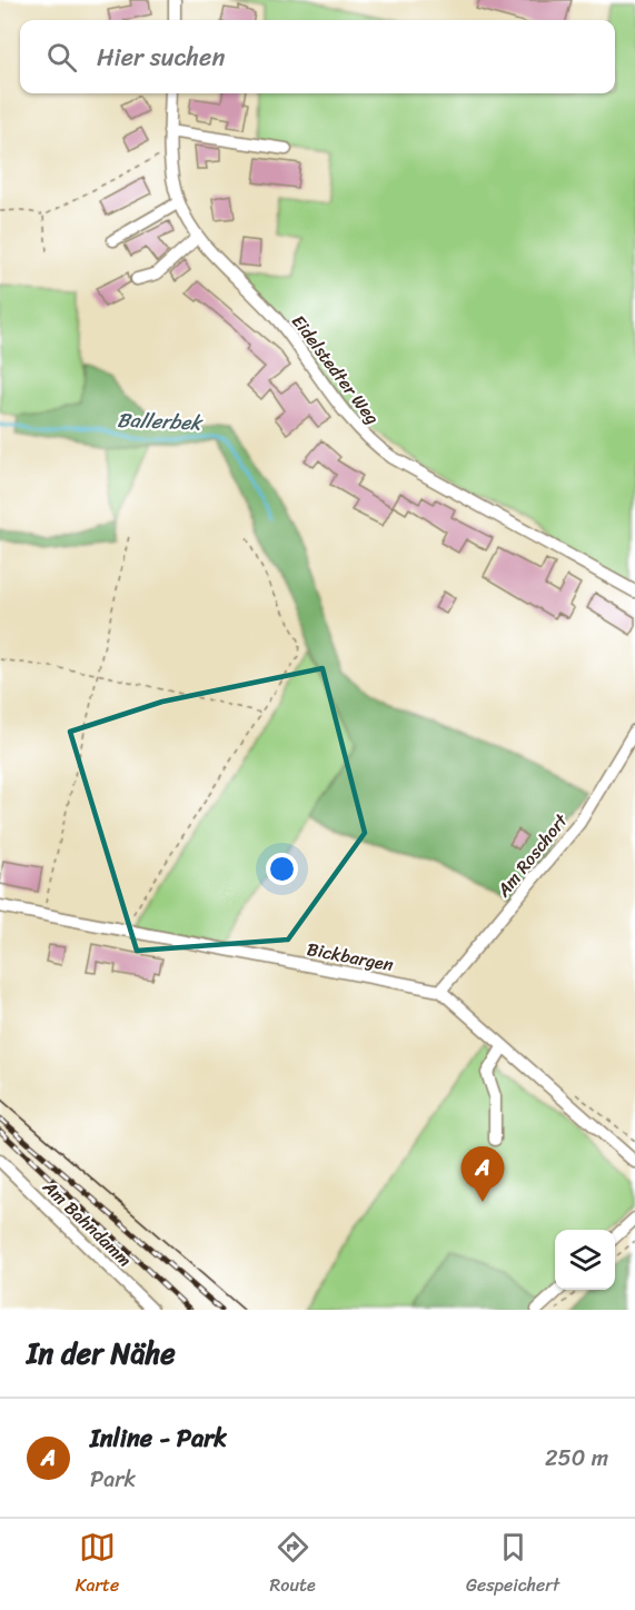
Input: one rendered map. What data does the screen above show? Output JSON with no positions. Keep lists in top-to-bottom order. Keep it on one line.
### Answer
{"streets":{"street":["Eidelstedter Weg","Am Roschort","Bickbargen","Am Bahndamm"]},"crossings":[["Am Roschort","Bickbargen"]],"water":["Ballerbek"],"page":{"search":"Hier suchen","pins":"A","heading":"In der Nähe","list":[{"mark":"A","name":"Inline - Park","note":"Park","value":"250 m"}],"nav":["Karte","Route","Gespeichert"]}}
